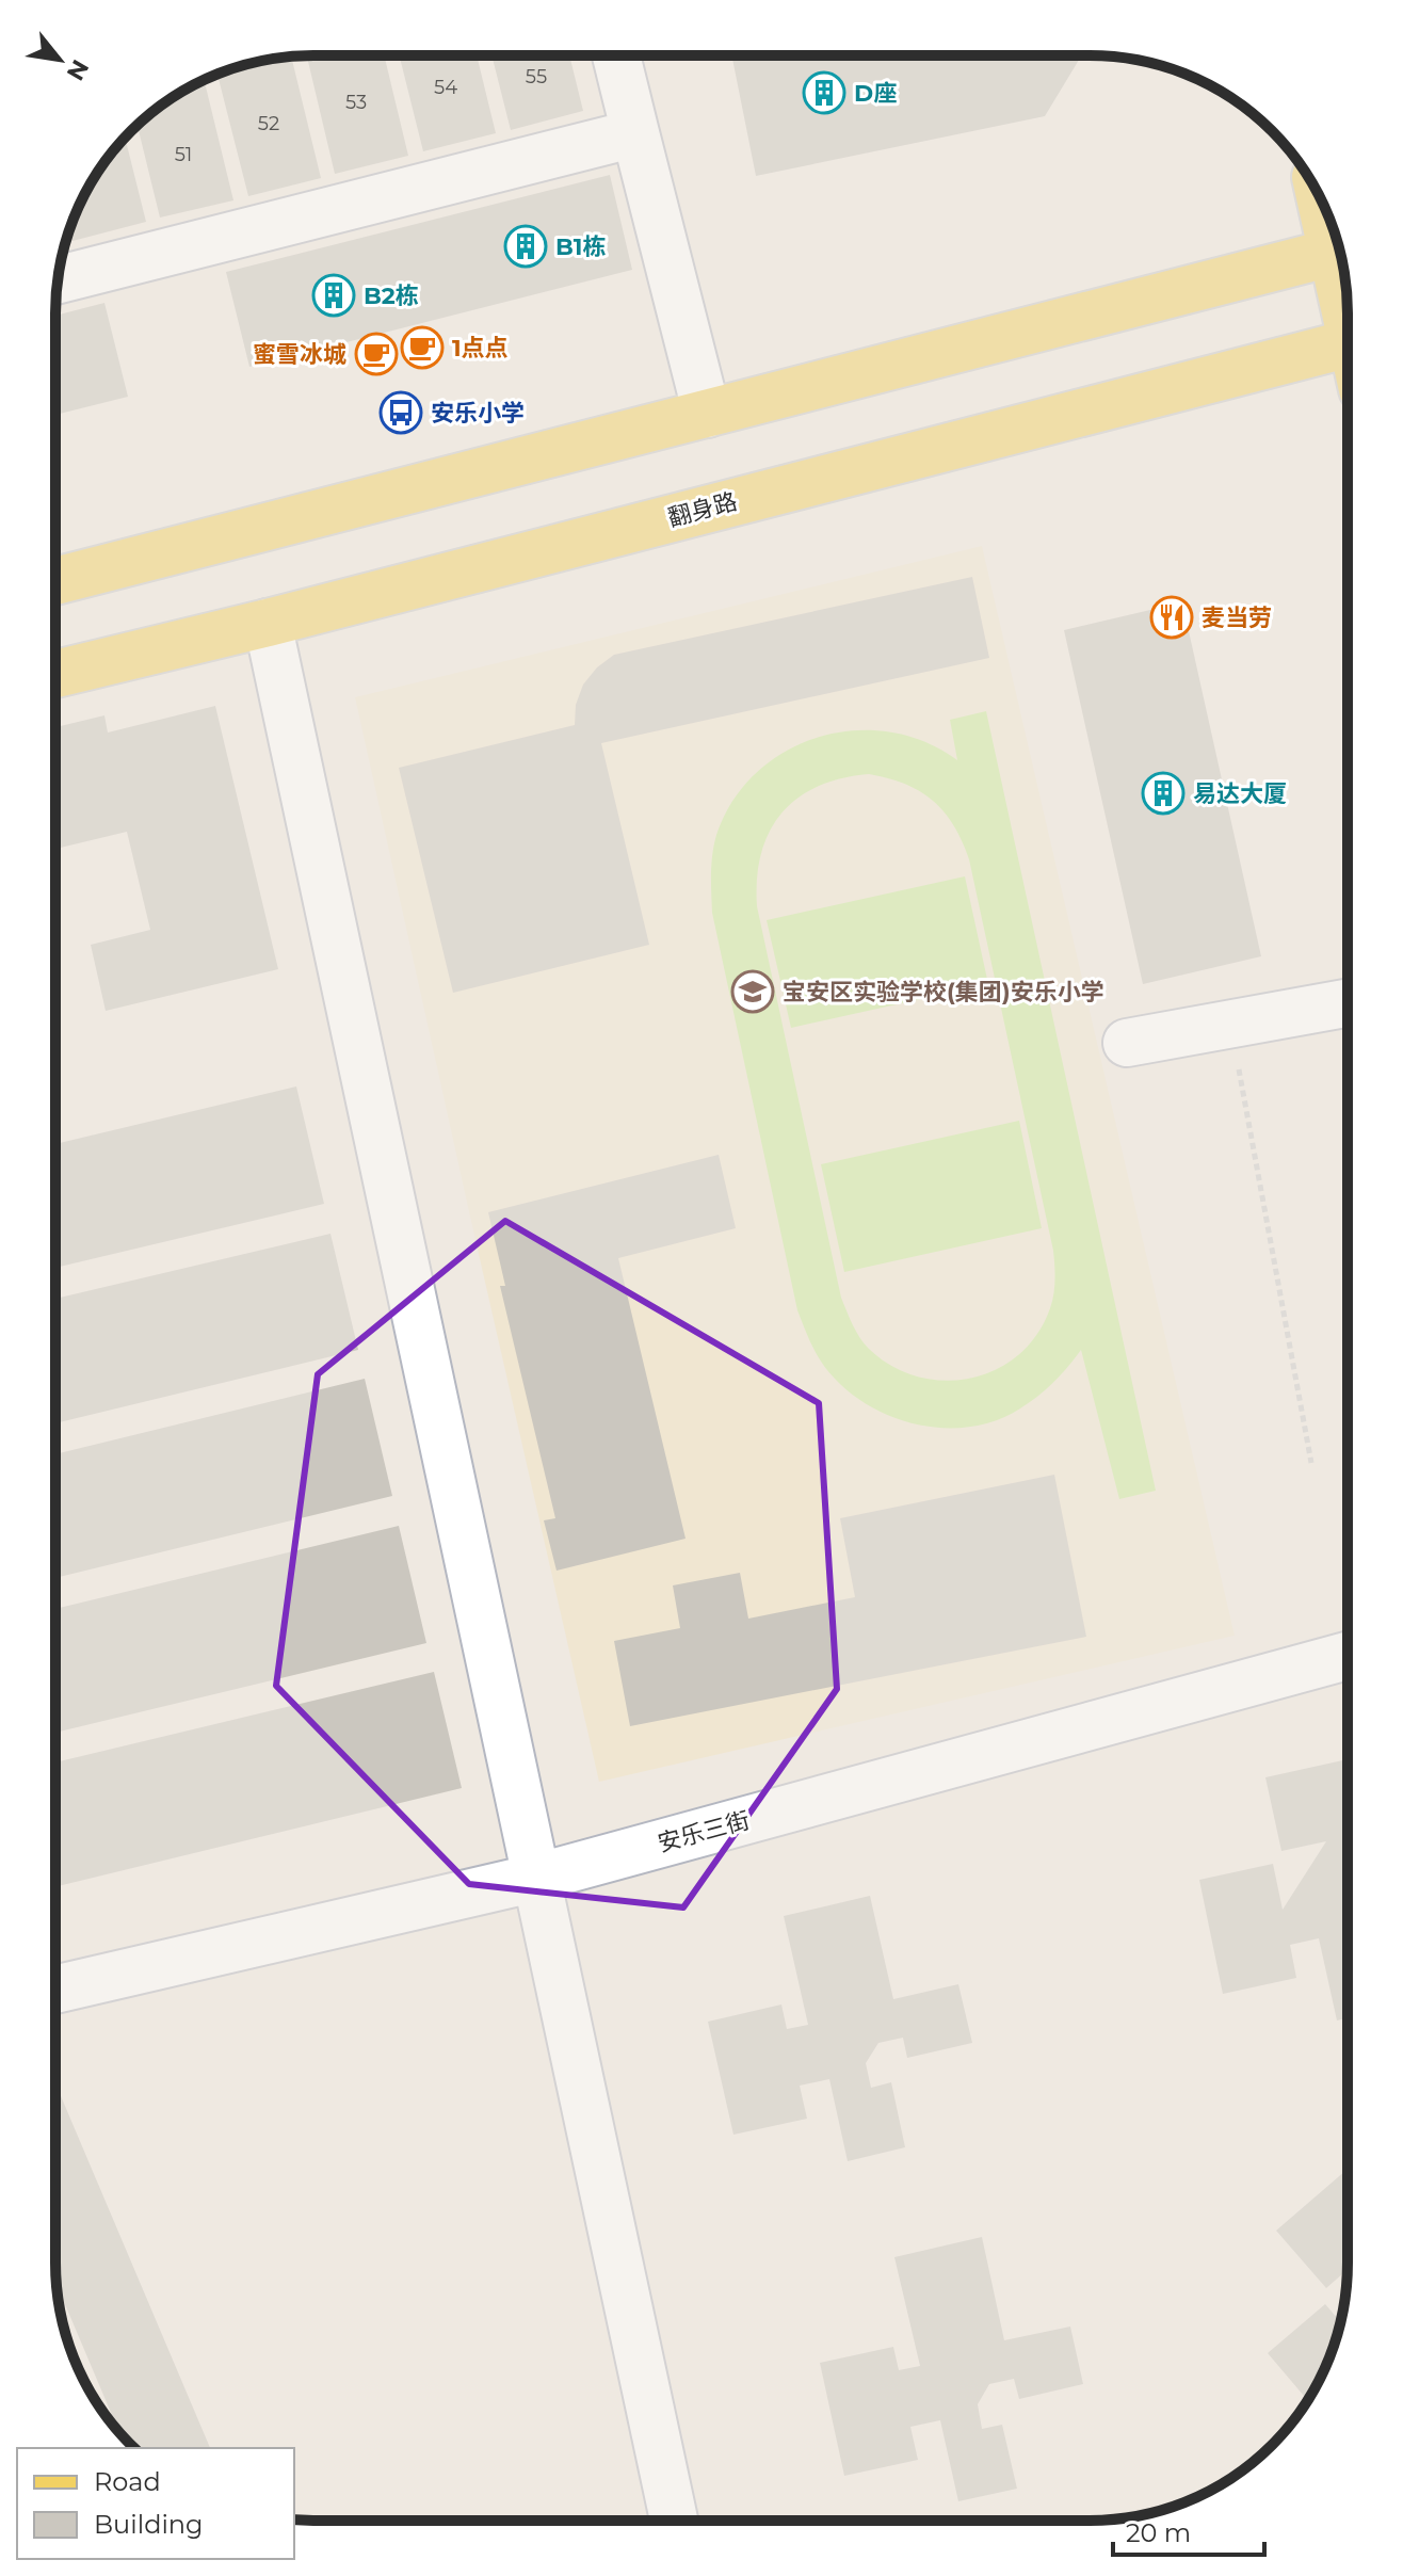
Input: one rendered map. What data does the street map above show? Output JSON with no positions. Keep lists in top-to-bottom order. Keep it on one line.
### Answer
{"streets":{"main road":["翻身路"],"street":["安乐三街"]},"places":{"building":["D座","B1栋","B2栋","易达大厦"],"cafe":["1点点","蜜雪冰城"],"bus stop":["安乐小学"],"restaurant":["麦当劳"],"school or university":["宝安区实验学校(集团)安乐小学"]},"house_numbers":["55","54","53","52","51"],"legend":["Road","Building"],"scale_bar":"20 m","north":"bottom right"}
